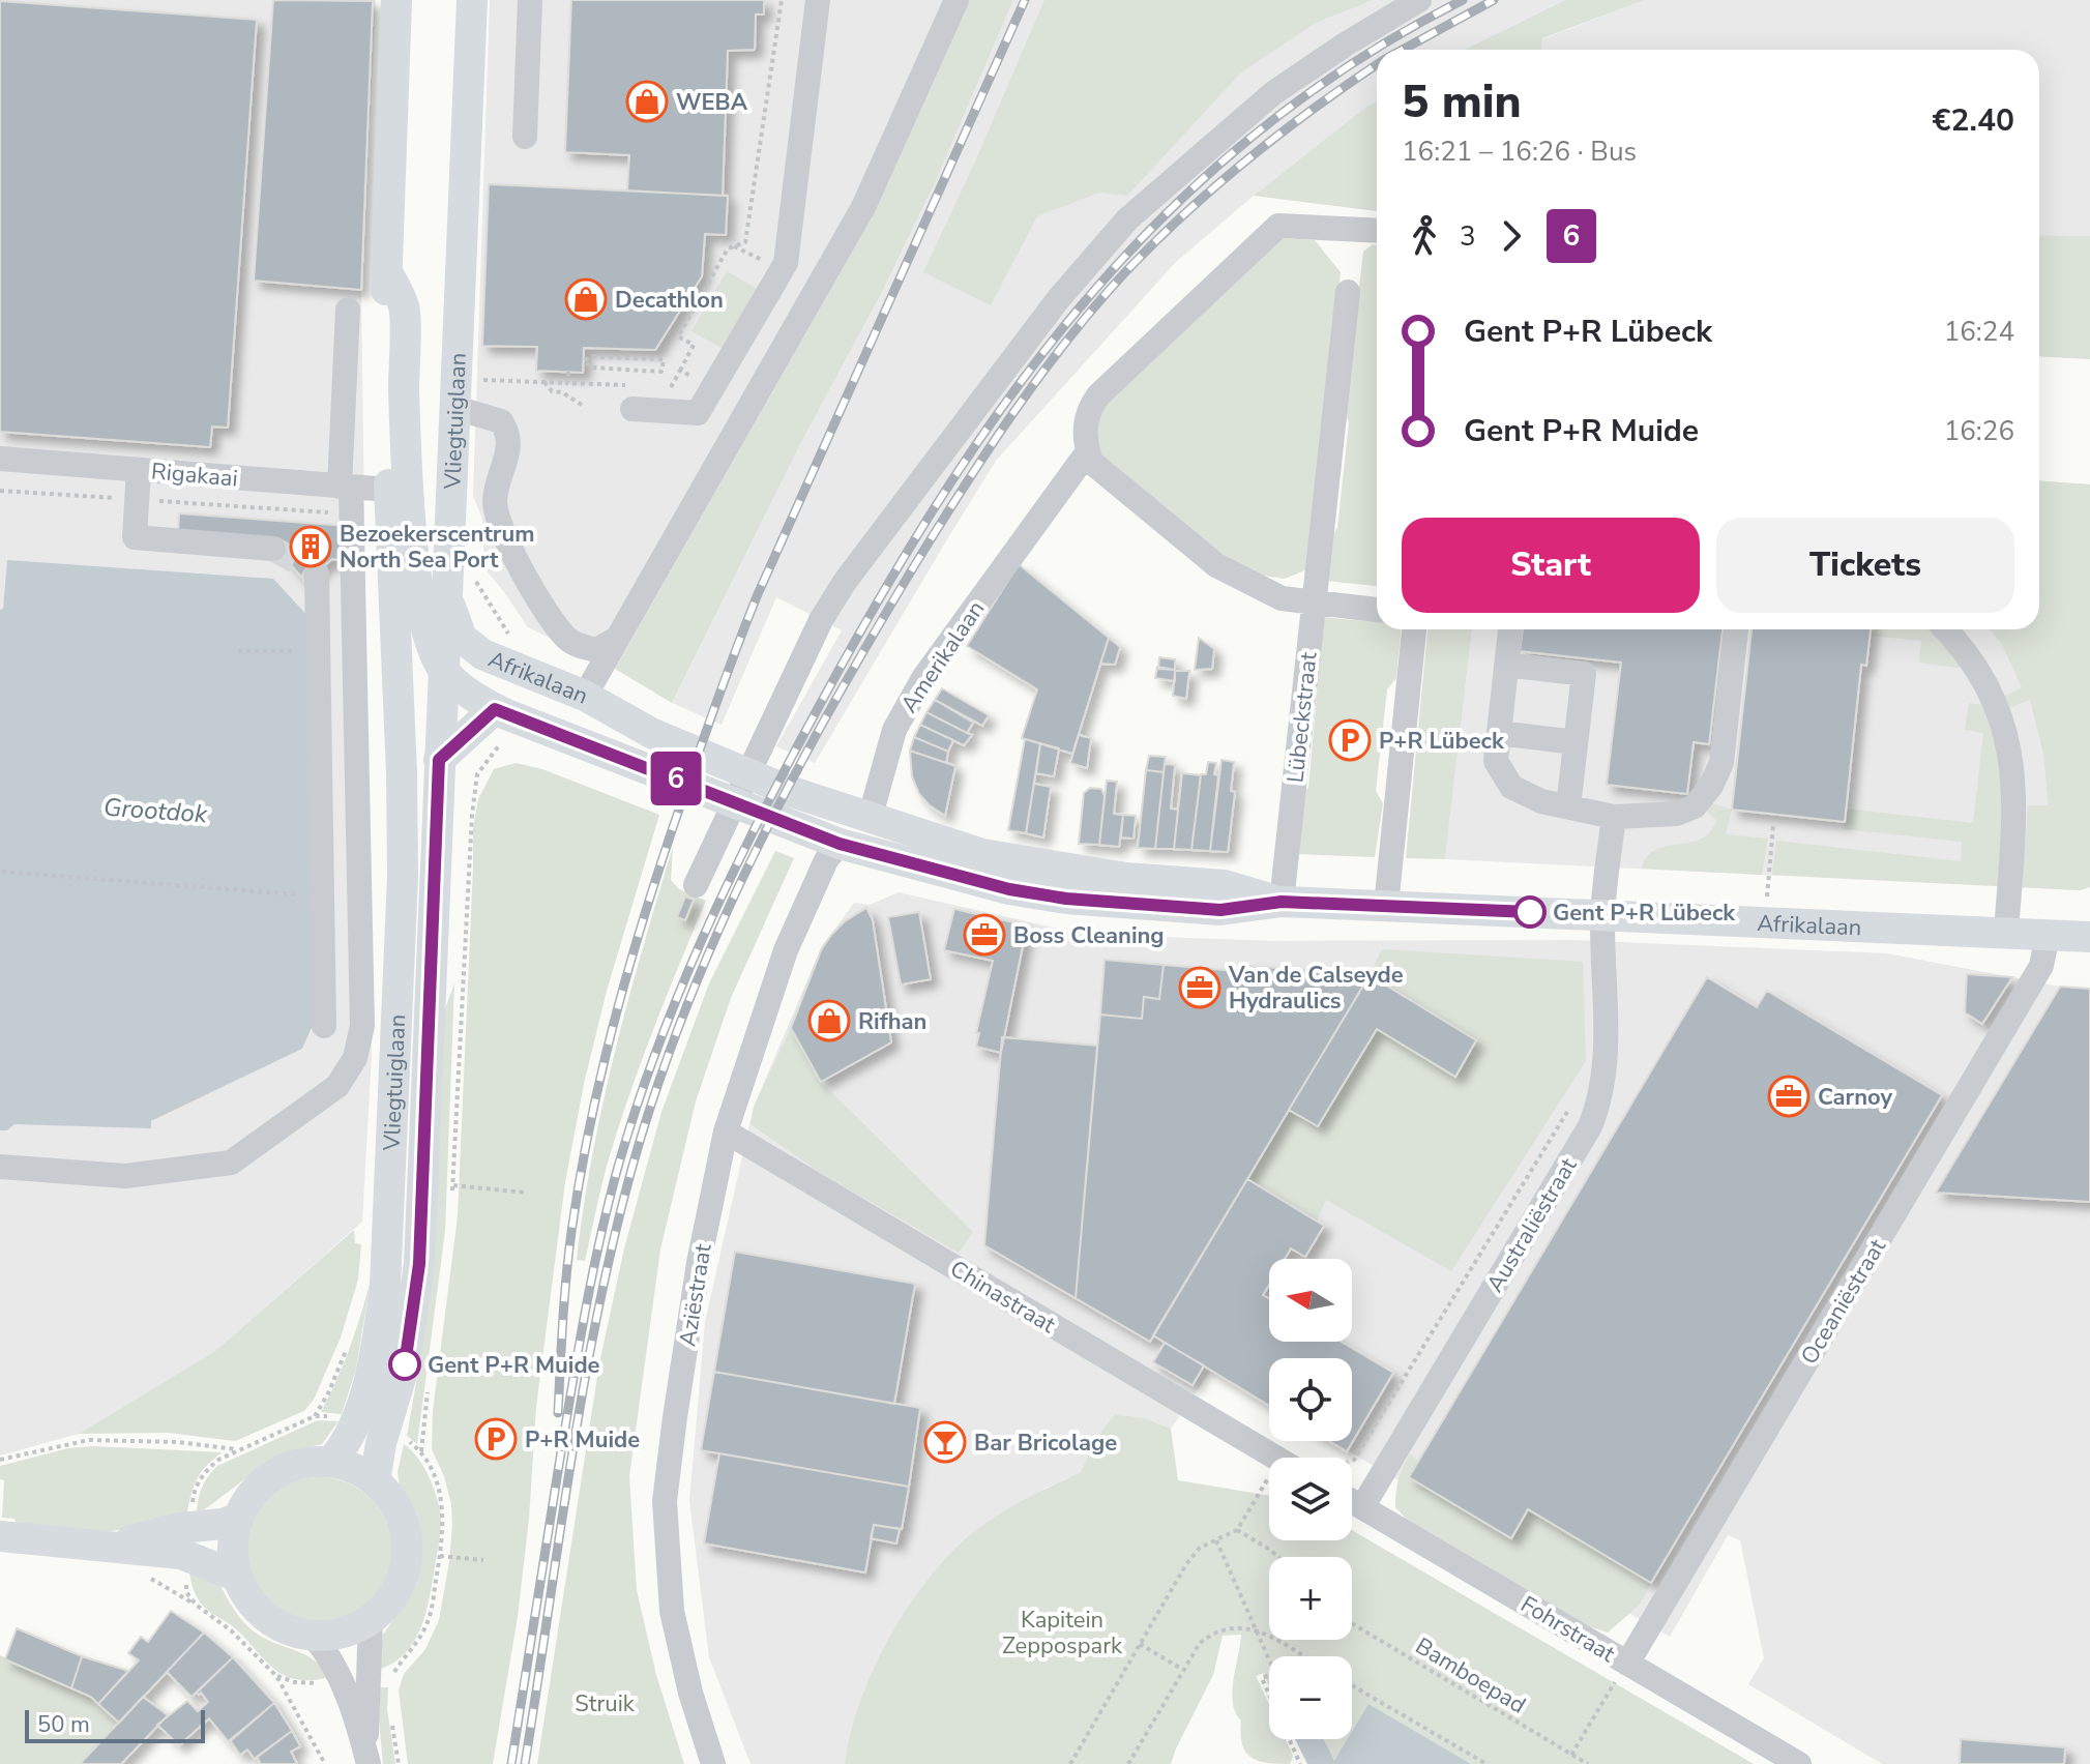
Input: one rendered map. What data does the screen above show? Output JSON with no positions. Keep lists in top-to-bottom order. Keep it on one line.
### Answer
{"streets":{"main road":["Vliegtuiglaan","Afrikalaan"],"street":["Rigakaai","Amerikalaan","Lübeckstraat","Australiëstraat","Aziëstraat","Chinastraat","Oceaniëstraat","Fohrstraat"],"path":["Bamboepad"]},"crossings":[["Vliegtuiglaan","Rigakaai"],["Vliegtuiglaan","Afrikalaan"],["Amerikalaan","Afrikalaan"],["Afrikalaan","Lübeckstraat"],["Afrikalaan","Australiëstraat"],["Afrikalaan","Aziëstraat"],["Afrikalaan","Oceaniëstraat"],["Australiëstraat","Fohrstraat"],["Aziëstraat","Chinastraat"],["Oceaniëstraat","Fohrstraat"]],"water":["Grootdok"],"parks":["Kapitein Zeppospark","Struik"],"places":{"shop":["WEBA","Decathlon","Rifhan"],"building":["Bezoekerscentrum North Sea Port"],"parking":["P+R Lübeck","P+R Muide"],"other":["Gent P+R Lübeck","Gent P+R Muide"],"office":["Boss Cleaning","Van de Calseyde Hydraulics","Carnoy"],"bar":["Bar Bricolage"]},"lines":["bus line 6"],"scale_bar":"50 m","north":"left","page":{"on_map":"6","heading":["5 min","16:21 – 16:26 · Bus","€2.40"],"legs":["3","6"],"list":[{"name":"Gent P+R Lübeck","value":"16:24"},{"name":"Gent P+R Muide","value":"16:26"}],"buttons":["Start","Tickets"],"map_buttons":["+","−"],"scale":"50 m"}}
